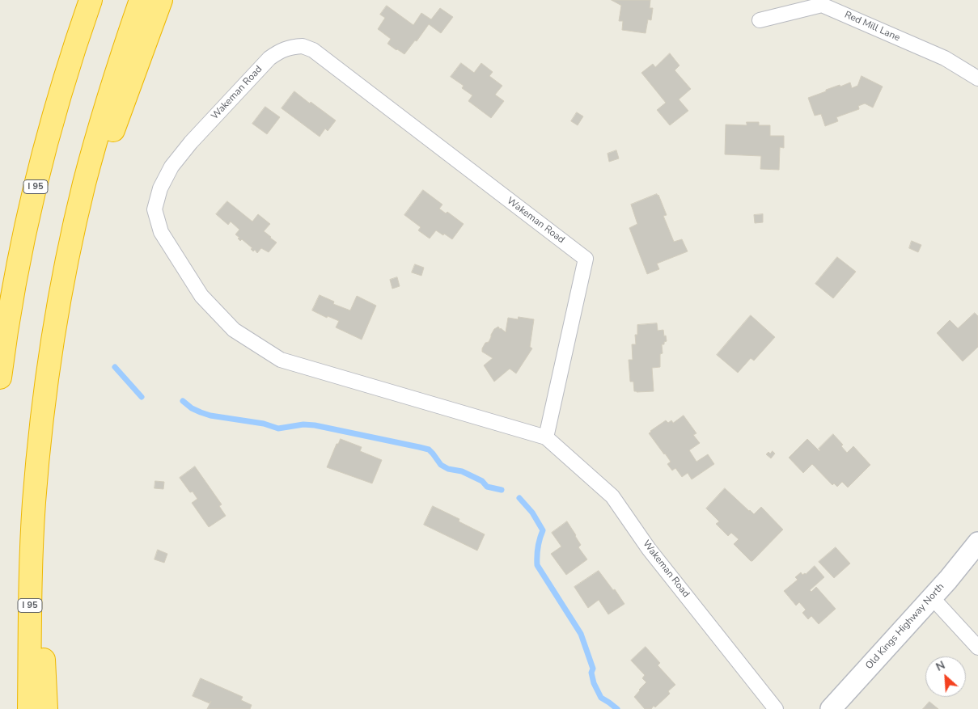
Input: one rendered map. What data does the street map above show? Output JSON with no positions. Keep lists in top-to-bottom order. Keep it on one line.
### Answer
{"streets":{"highway":["I 95"],"main road":["Old Kings Highway North"],"street":["Red Mill Lane","Wakeman Road"]},"north":"top left"}
